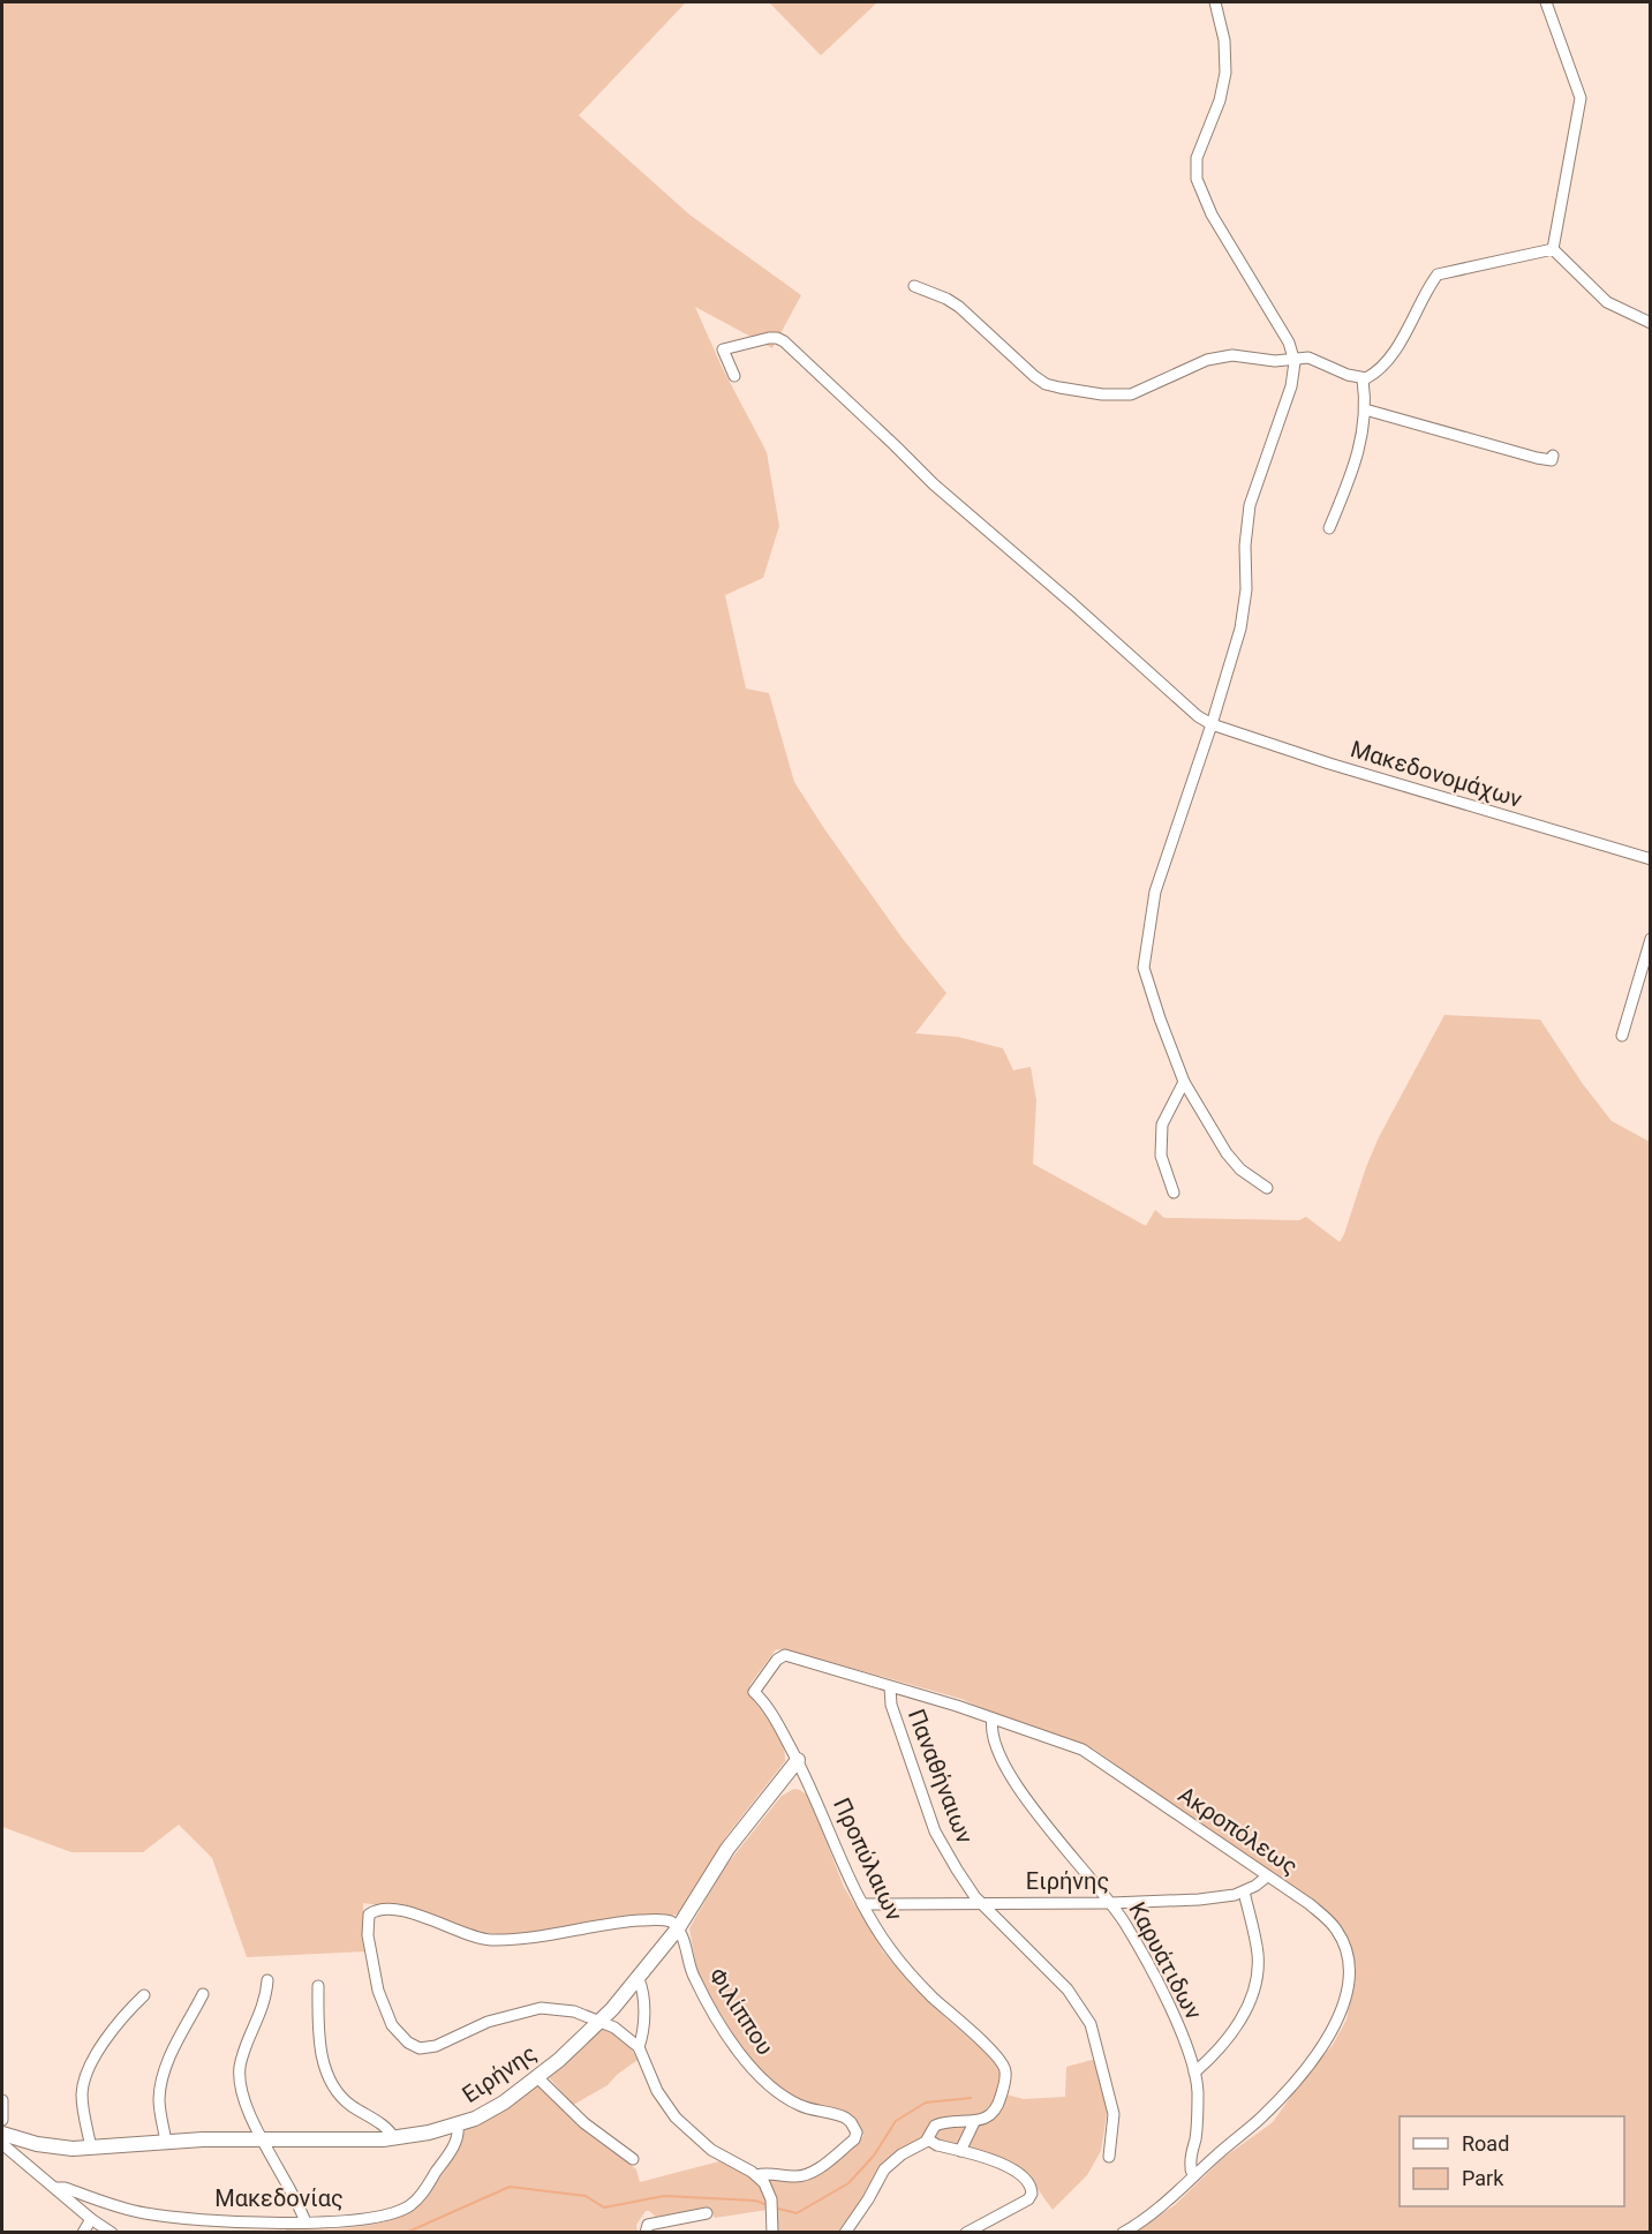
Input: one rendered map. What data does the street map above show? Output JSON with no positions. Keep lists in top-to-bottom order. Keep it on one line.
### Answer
{"streets":{"street":["Μακεδονομάχων","Παναθήναιων","Ακροπόλεως","Προπύλαιων","Ειρήνης","Καρυάτιδων","Φιλίππου","Μακεδονίας"]},"crossings":[["Παναθήναιων","Ακροπόλεως"],["Παναθήναιων","Ειρήνης"],["Ακροπόλεως","Προπύλαιων"],["Ακροπόλεως","Ειρήνης"],["Ακροπόλεως","Καρυάτιδων"],["Προπύλαιων","Ειρήνης"],["Ειρήνης","Καρυάτιδων"],["Ειρήνης","Φιλίππου"],["Ειρήνης","Μακεδονίας"]],"legend":["Road","Park"]}
